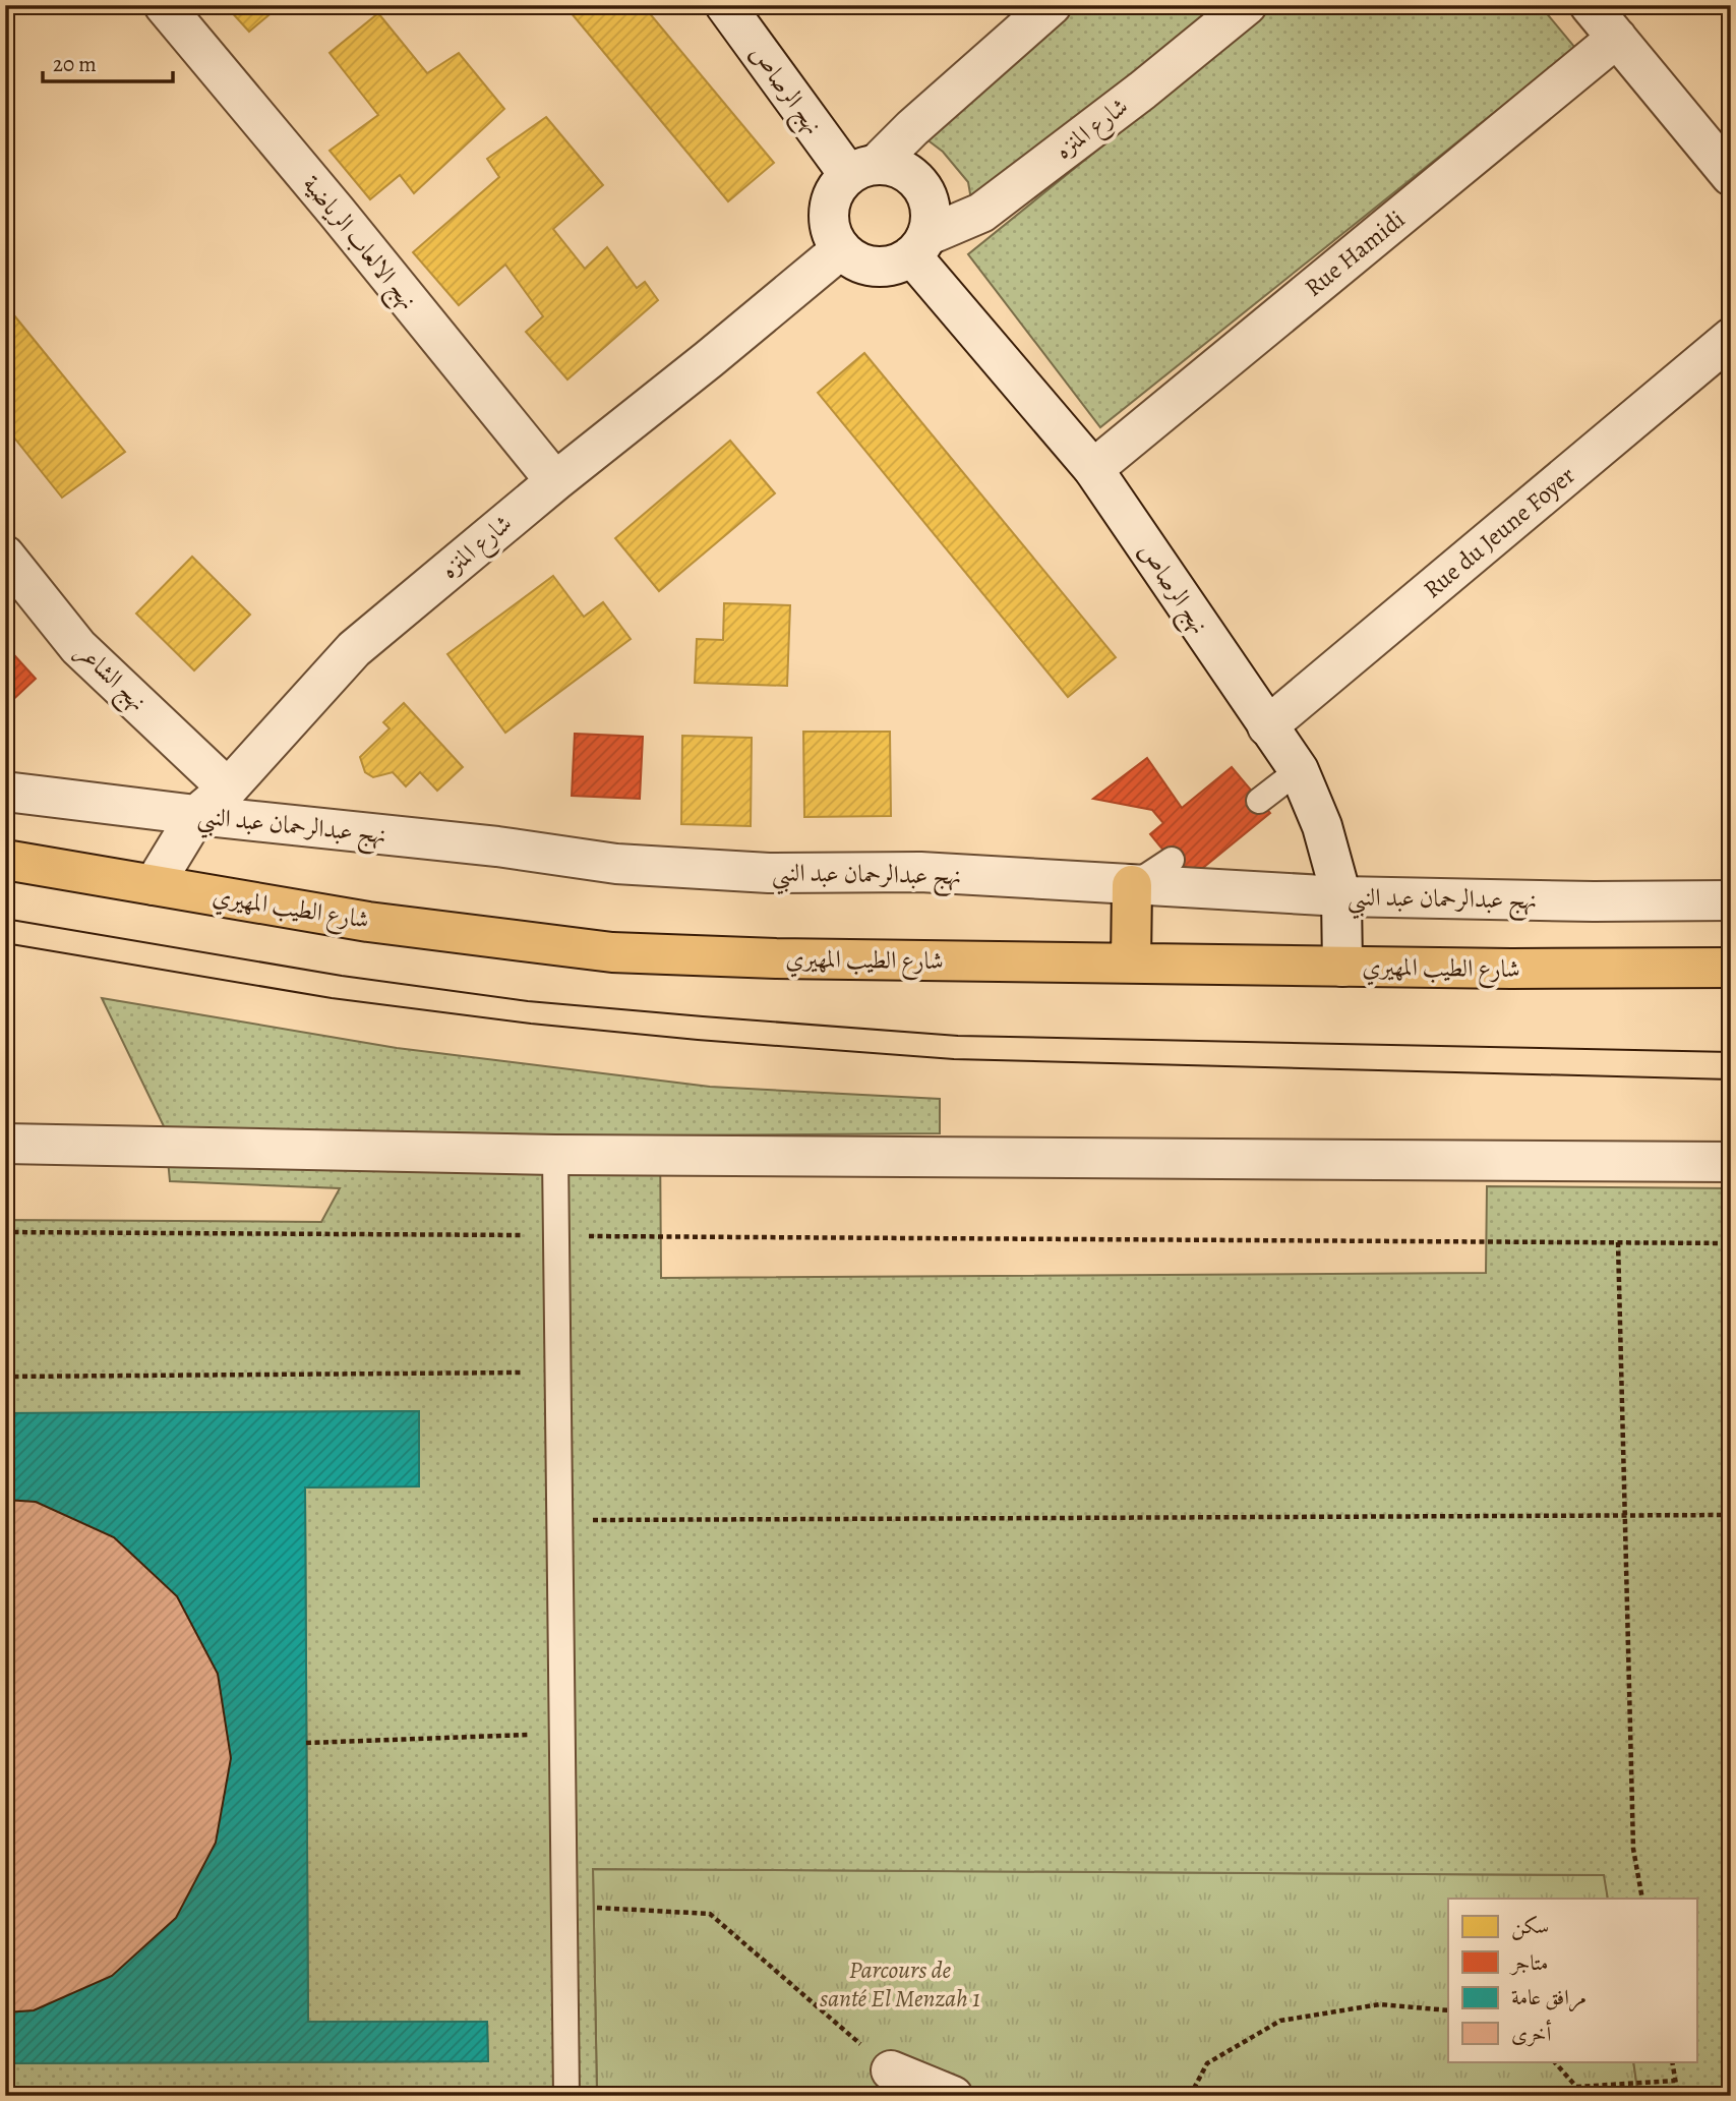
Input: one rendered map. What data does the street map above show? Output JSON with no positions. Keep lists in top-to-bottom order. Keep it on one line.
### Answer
{"streets":{"main road":["شارع الطيب المهيري"],"street":["نهج الرصاص","شارع المنزه","نهج الالعاب الرياضية","Rue Hamidi","Rue du Jeune Foyer","نهج الشاعر","نهج عبدالرحمان عبد النبي"]},"crossings":[["نهج الرصاص","شارع المنزه"],["نهج الرصاص","Rue Hamidi"],["نهج الرصاص","Rue du Jeune Foyer"],["نهج الرصاص","نهج عبدالرحمان عبد النبي"],["نهج الرصاص","شارع الطيب المهيري"],["شارع المنزه","نهج الالعاب الرياضية"],["شارع المنزه","نهج الشاعر"],["شارع المنزه","نهج عبدالرحمان عبد النبي"],["شارع المنزه","شارع الطيب المهيري"]],"parks":["Parcours de santé El Menzah 1"],"legend":["سكن","متاجر","مرافق عامة","أخرى"],"scale_bar":"20 m"}
